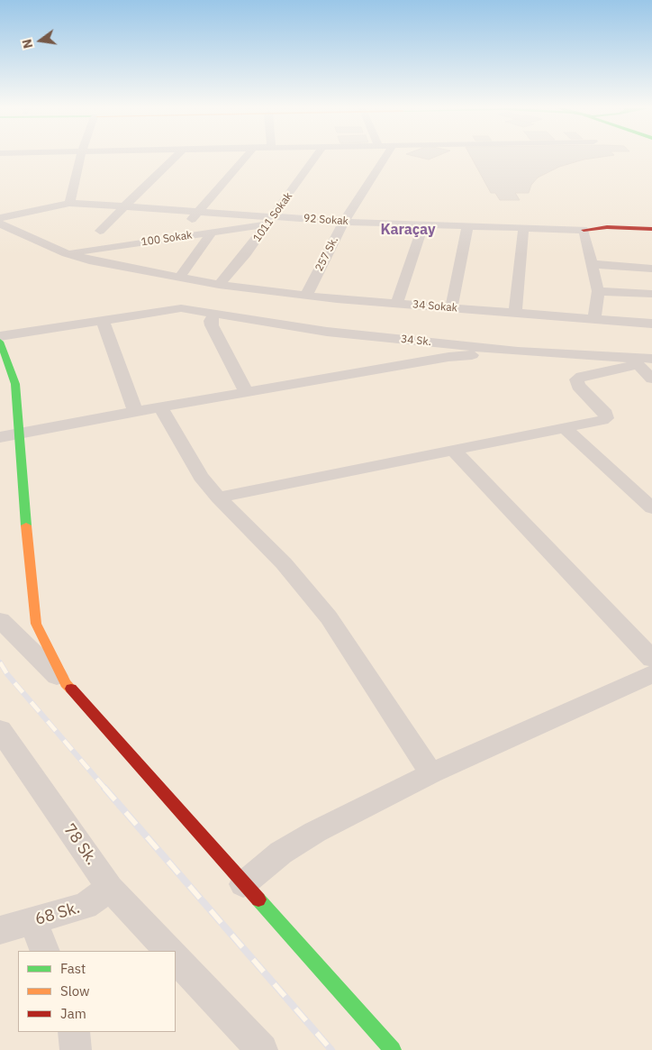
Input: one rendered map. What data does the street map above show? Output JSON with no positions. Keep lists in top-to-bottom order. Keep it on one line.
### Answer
{"streets":{"street":["1011 Sokak","92 Sokak","100 Sokak","257 Sk.","34 Sokak","34 Sk.","78 Sk.","68 Sk."]},"crossings":[["1011 Sokak","92 Sokak"],["1011 Sokak","100 Sokak"],["1011 Sokak","34 Sokak"],["92 Sokak","100 Sokak"],["92 Sokak","257 Sk."],["100 Sokak","34 Sokak"],["257 Sk.","34 Sokak"],["78 Sk.","68 Sk."]],"districts":["Karaçay"],"legend":["Fast","Slow","Jam"],"north":"left"}
